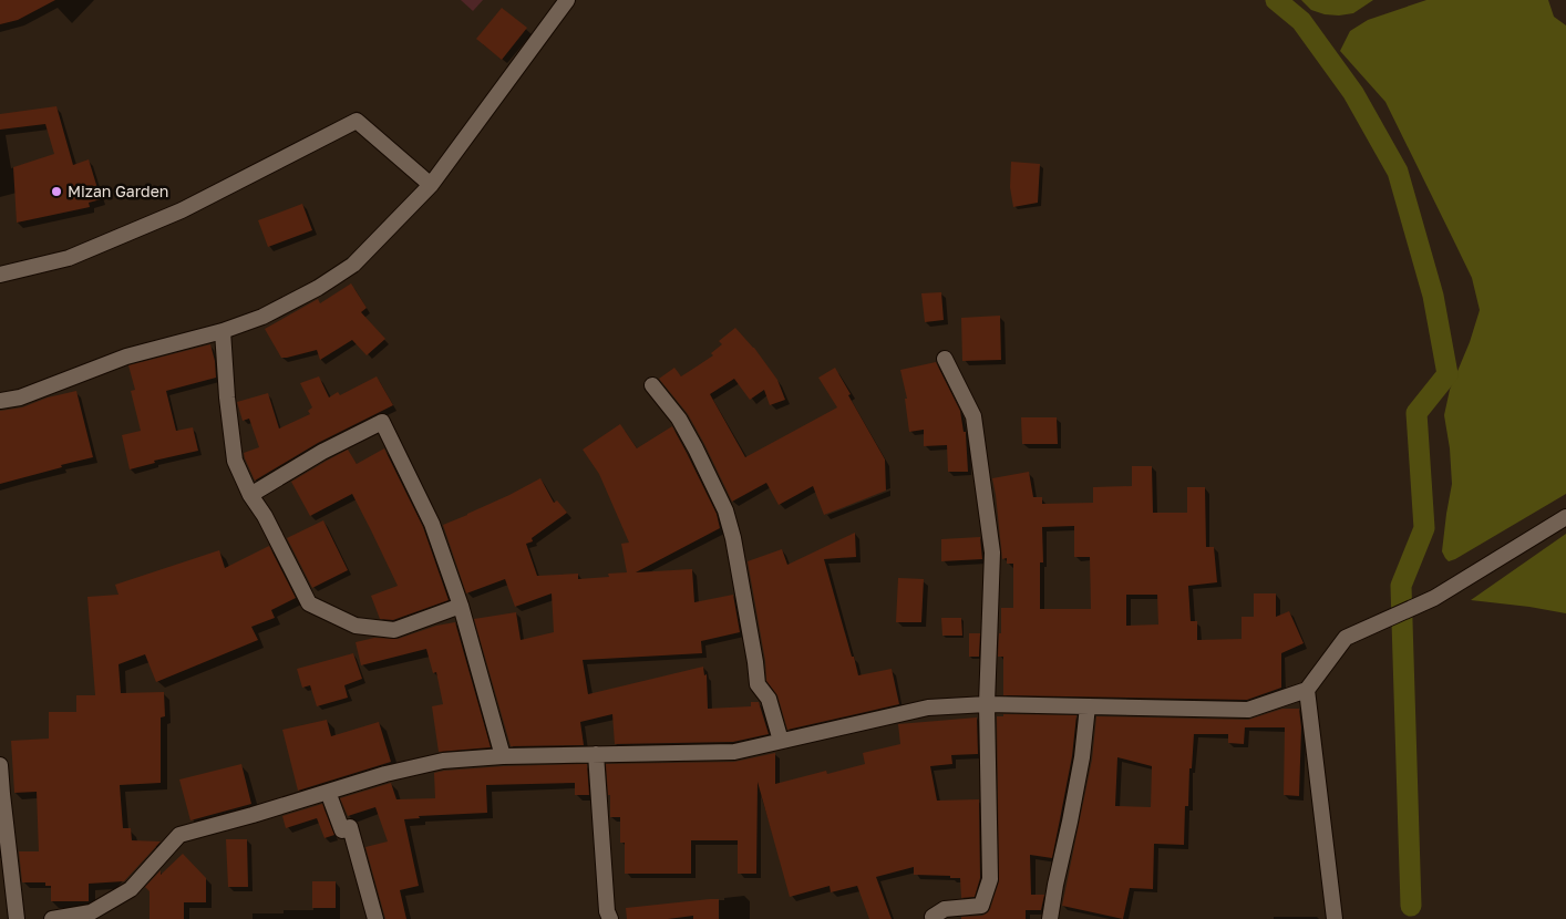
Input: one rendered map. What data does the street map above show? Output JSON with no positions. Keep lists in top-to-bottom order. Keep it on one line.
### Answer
{"places":["Mizan Garden"]}
